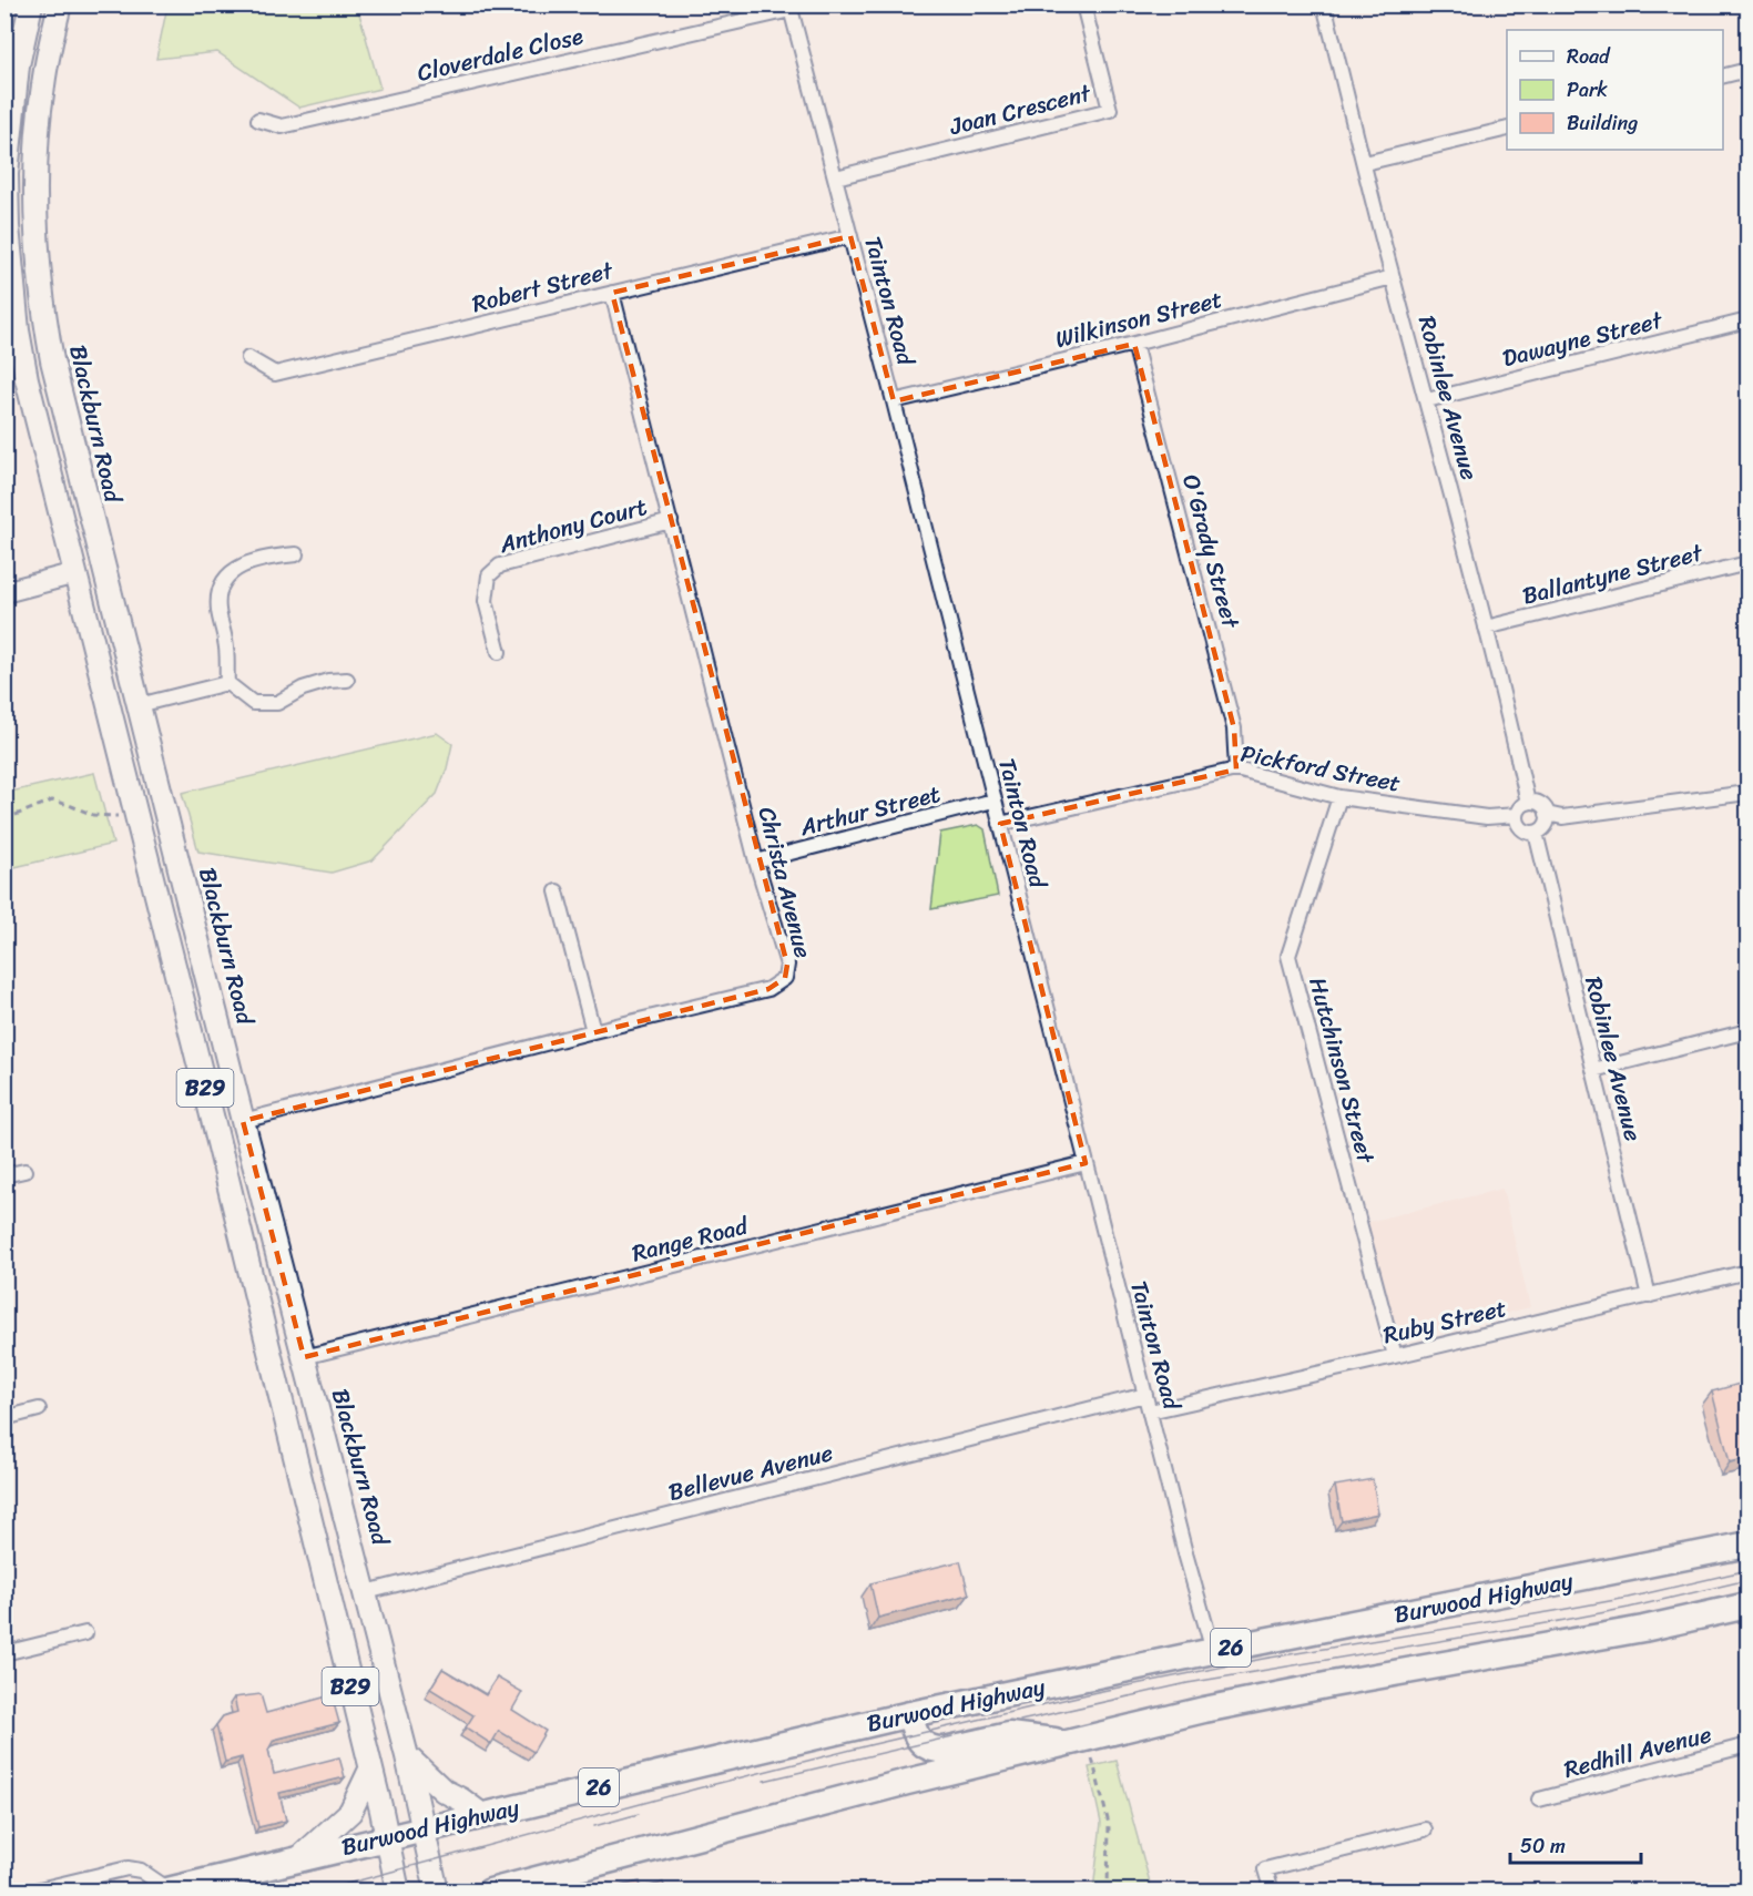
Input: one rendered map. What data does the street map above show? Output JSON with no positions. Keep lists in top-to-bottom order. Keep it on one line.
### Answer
{"streets":{"highway":["Burwood Highway","26"],"main road":["Blackburn Road","B29"],"street":["Cloverdale Close","Joan Crescent","Robert Street","Tainton Road","Wilkinson Street","Dawayne Street","Robinlee Avenue","Anthony Court","O'Grady Street","Ballantyne Street","Pickford Street","Arthur Street","Christa Avenue","Hutchinson Street","Range Road","Ruby Street","Bellevue Avenue","Redhill Avenue"]},"crossings":[["Cloverdale Close","Tainton Road"],["Joan Crescent","Tainton Road"],["Robert Street","Tainton Road"],["Robert Street","Christa Avenue"],["Tainton Road","Wilkinson Street"],["Tainton Road","Pickford Street"],["Tainton Road","Arthur Street"],["Tainton Road","Range Road"],["Tainton Road","Ruby Street"],["Tainton Road","Bellevue Avenue"],["Tainton Road","Burwood Highway"],["Wilkinson Street","Robinlee Avenue"],["Wilkinson Street","O'Grady Street"],["Dawayne Street","Robinlee Avenue"],["Robinlee Avenue","Ballantyne Street"],["Robinlee Avenue","Pickford Street"],["Robinlee Avenue","Ruby Street"],["Blackburn Road","Christa Avenue"],["Blackburn Road","Range Road"],["Blackburn Road","Bellevue Avenue"],["Blackburn Road","Burwood Highway"],["Anthony Court","Christa Avenue"],["O'Grady Street","Pickford Street"],["Pickford Street","Hutchinson Street"],["Arthur Street","Christa Avenue"],["Hutchinson Street","Ruby Street"],["B29","Burwood Highway"]],"legend":["Road","Park","Building"],"scale_bar":"50 m"}
